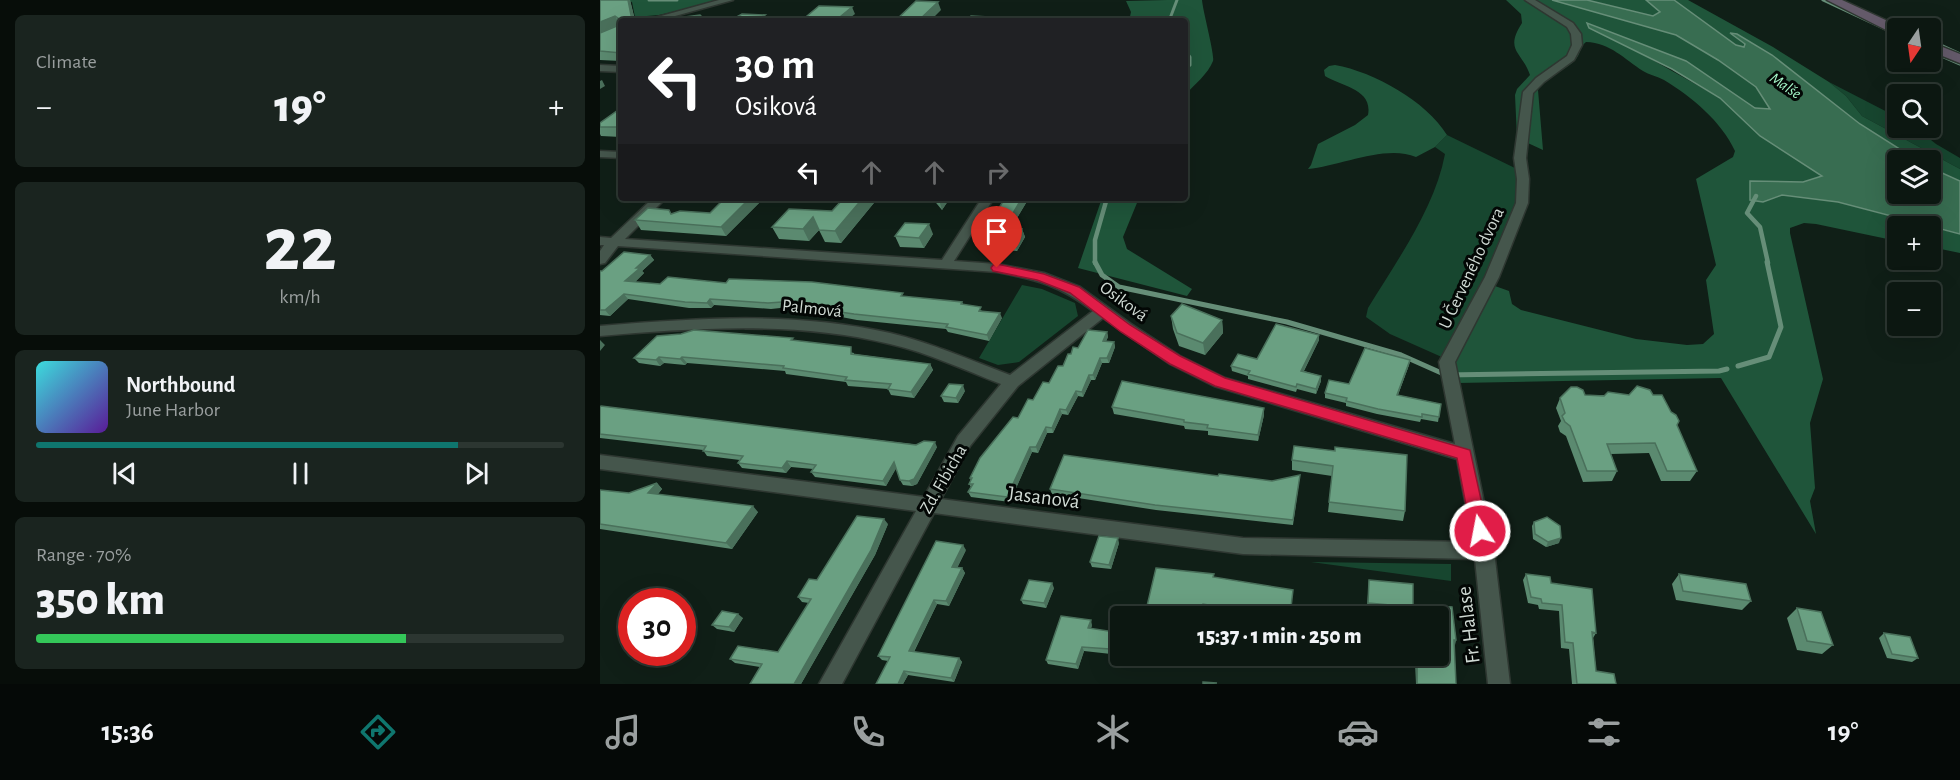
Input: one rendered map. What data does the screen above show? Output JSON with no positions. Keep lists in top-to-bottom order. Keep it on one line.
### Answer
{"streets":{"street":["U Červeného dvora","Osiková","Palmová","Zd. Fibicha","Jasanová","Fr. Halase"]},"crossings":[["U Červeného dvora","Osiková"],["U Červeného dvora","Fr. Halase"],["Osiková","Zd. Fibicha"],["Osiková","Fr. Halase"],["Palmová","Zd. Fibicha"],["Zd. Fibicha","Jasanová"],["Jasanová","Fr. Halase"]],"water":["Malše"],"north":"bottom","page":{"tile":["Climate",["22","km/h"],["Range · 70%","350 km"]],"map_buttons":["+","−"],"turn":["30 m","Osiková"],"heat":["−","19°","+"],"song":["Northbound","June Harbor"],"limit":"30","trip":"15:37 · 1 min · 250 m","tabs":["15:36","19°"]}}
